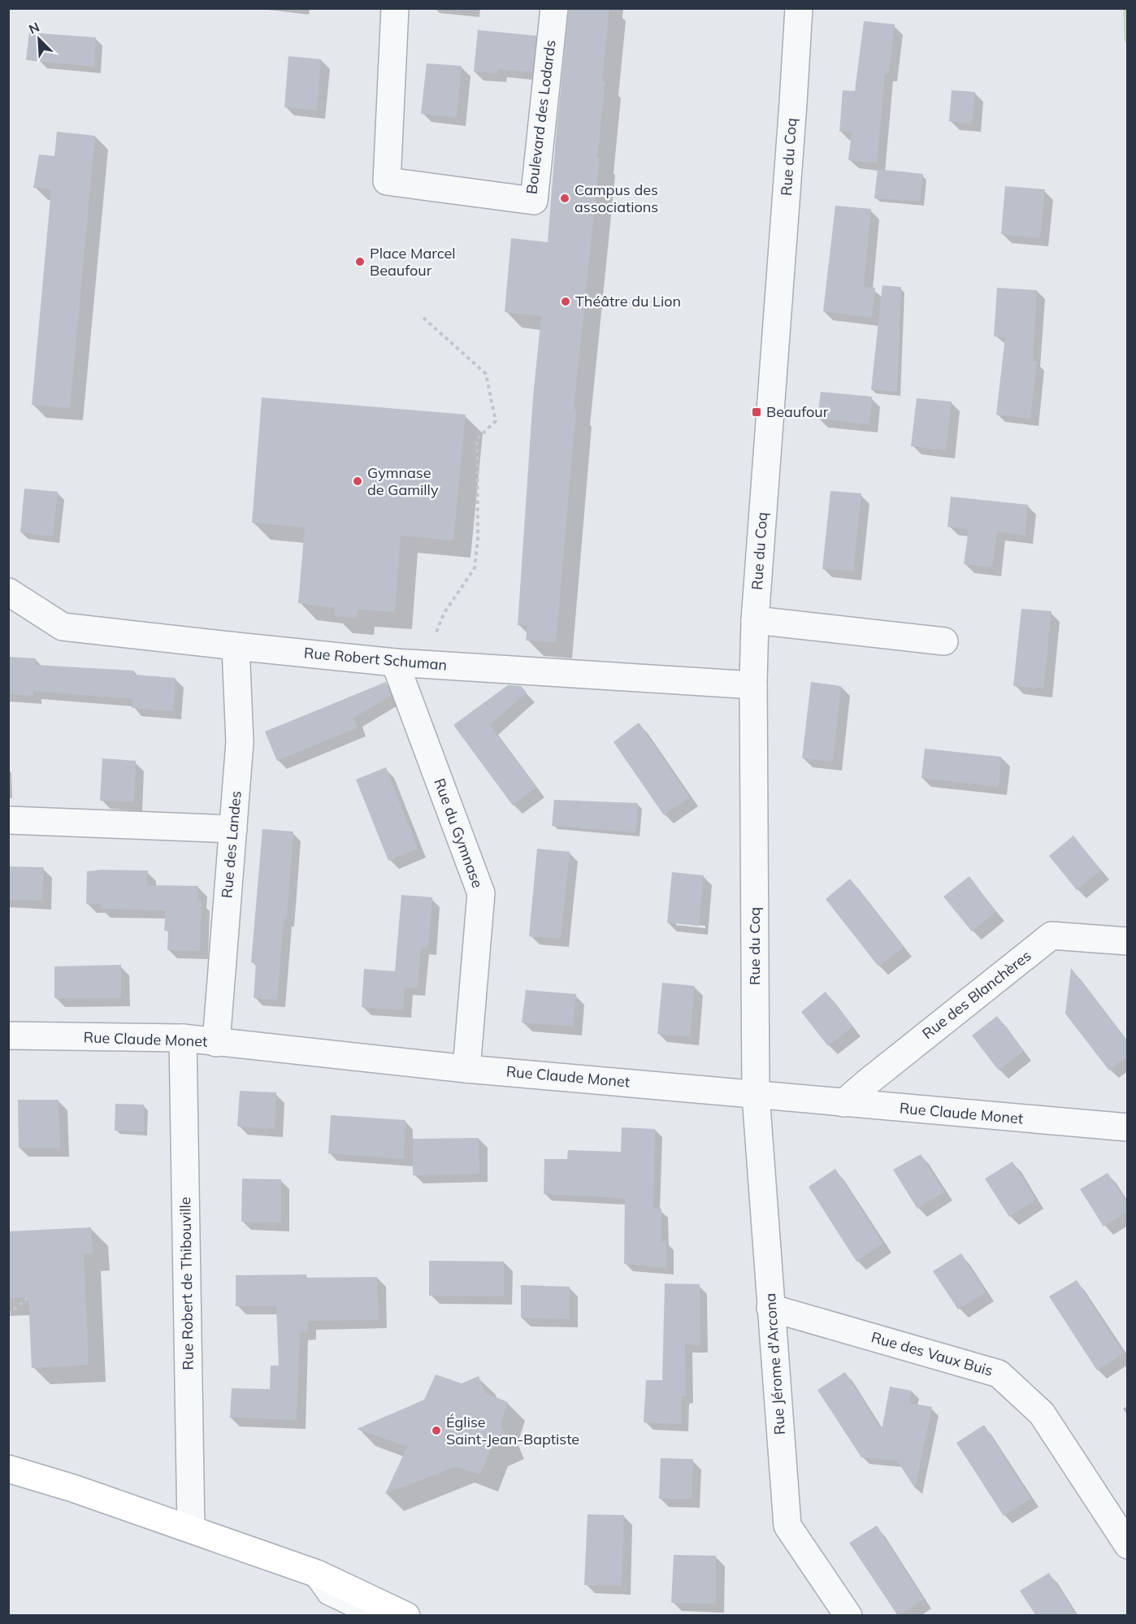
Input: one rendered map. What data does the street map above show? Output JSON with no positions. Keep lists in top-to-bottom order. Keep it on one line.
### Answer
{"streets":{"street":["Boulevard des Lodards","Rue du Coq","Rue Robert Schuman","Rue du Gymnase","Rue des Landes","Rue des Blanchères","Rue Claude Monet","Rue Robert de Thibouville","Rue des Vaux Buis","Rue Jérome d'Arcona"]},"crossings":[["Rue du Coq","Rue Robert Schuman"],["Rue du Coq","Rue Claude Monet"],["Rue du Coq","Rue Jérome d'Arcona"],["Rue Robert Schuman","Rue du Gymnase"],["Rue Robert Schuman","Rue des Landes"],["Rue du Gymnase","Rue Claude Monet"],["Rue des Landes","Rue Claude Monet"],["Rue des Blanchères","Rue Claude Monet"],["Rue Claude Monet","Rue Robert de Thibouville"],["Rue Claude Monet","Rue Jérome d'Arcona"],["Rue des Vaux Buis","Rue Jérome d'Arcona"]],"places":{"other":["Campus des associations","Place Marcel Beaufour","Théâtre du Lion","Gymnase de Gamilly","Église Saint-Jean-Baptiste"],"transit":["Beaufour"]},"north":"top left"}
